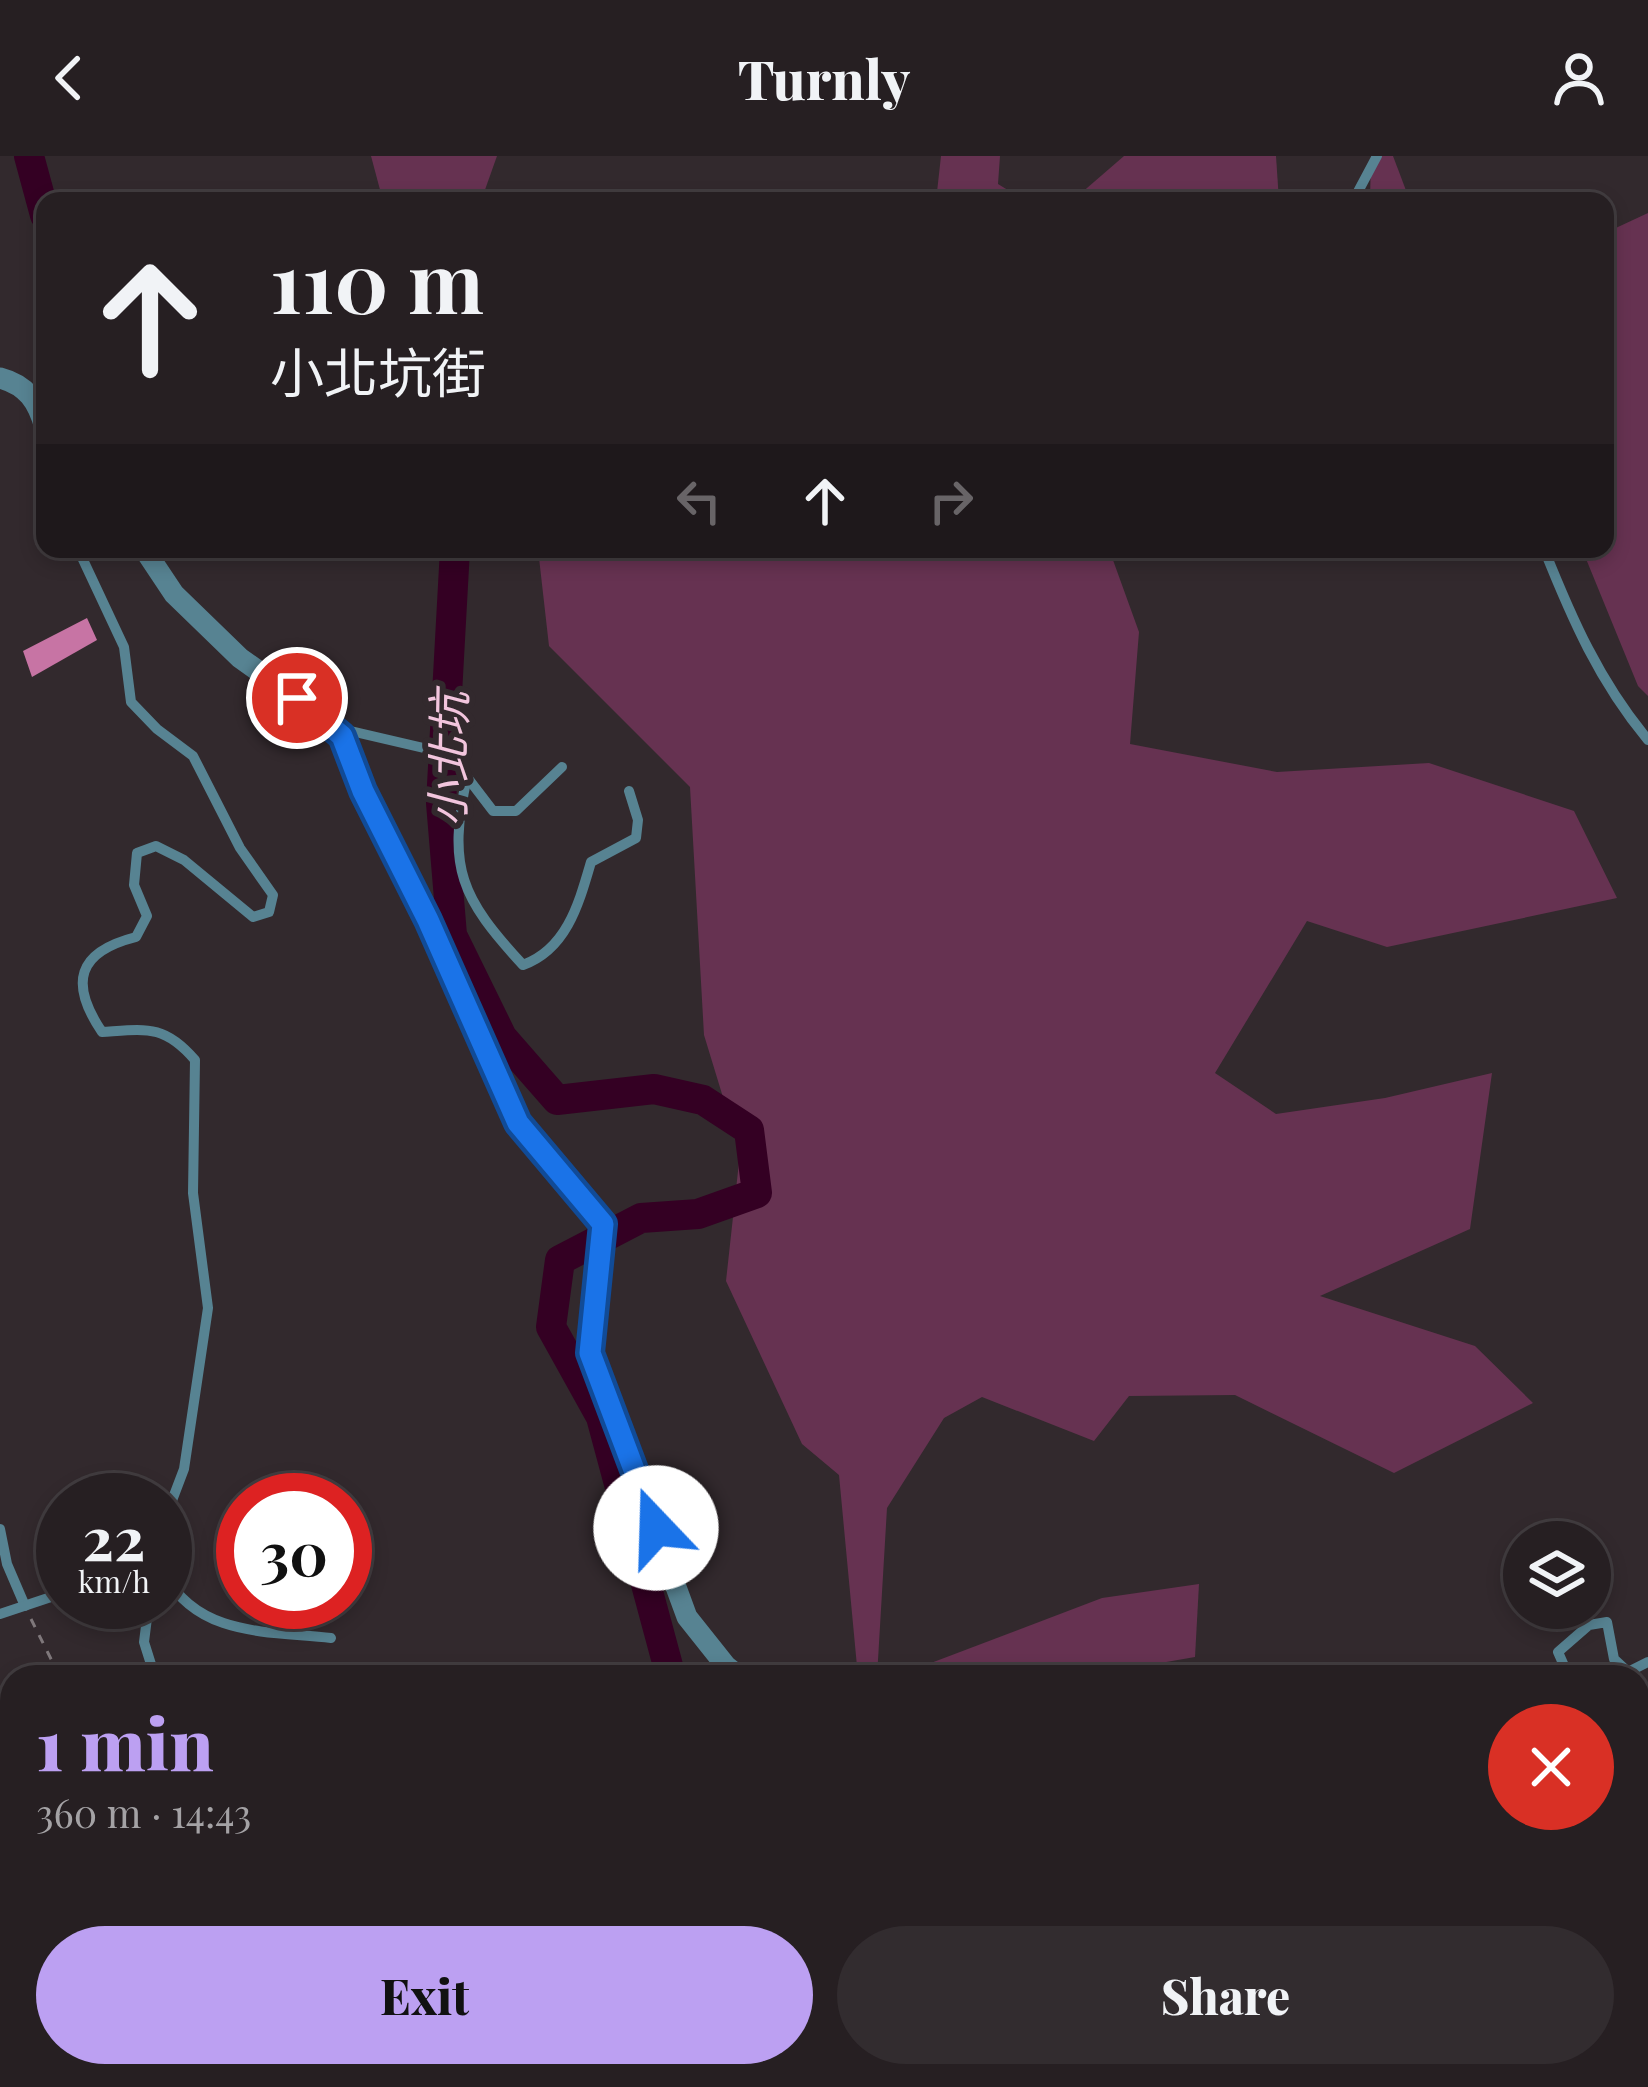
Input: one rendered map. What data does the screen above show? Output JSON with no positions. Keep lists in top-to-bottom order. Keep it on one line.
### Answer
{"water":["小北坑"],"page":{"header":"Turnly","turn":["110 m","小北坑街"],"speed":"22 km/h","limit":"30","heading":["1 min","360 m · 14:43"],"buttons":["Exit","Share"]}}
